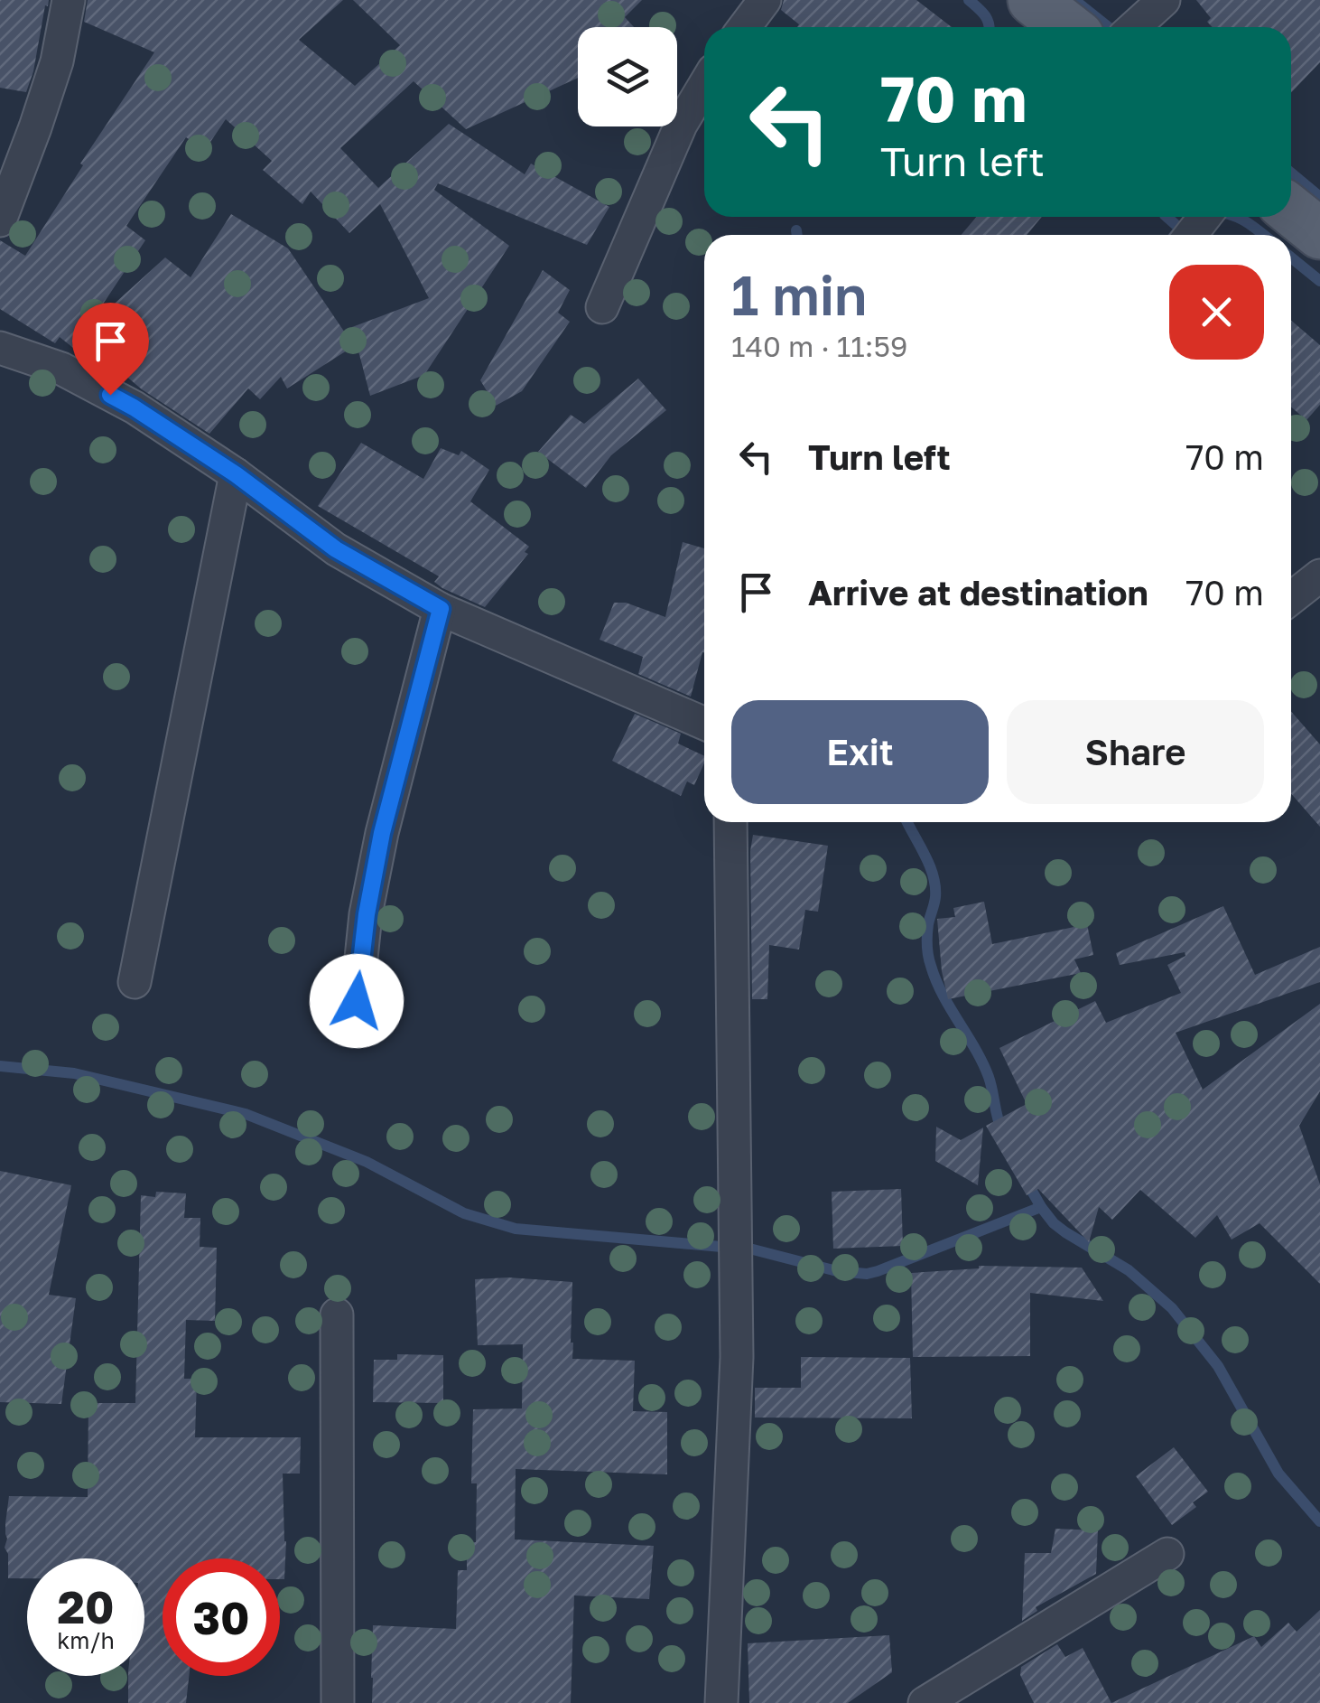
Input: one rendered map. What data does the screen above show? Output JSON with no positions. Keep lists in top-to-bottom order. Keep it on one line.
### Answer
{"page":{"turn":["70 m","Turn left"],"heading":["1 min","140 m · 11:59"],"list":[{"name":"Turn left","value":"70 m"},{"name":"Arrive at destination","value":"70 m"}],"buttons":["Exit","Share"],"speed":"20 km/h","limit":"30"}}
